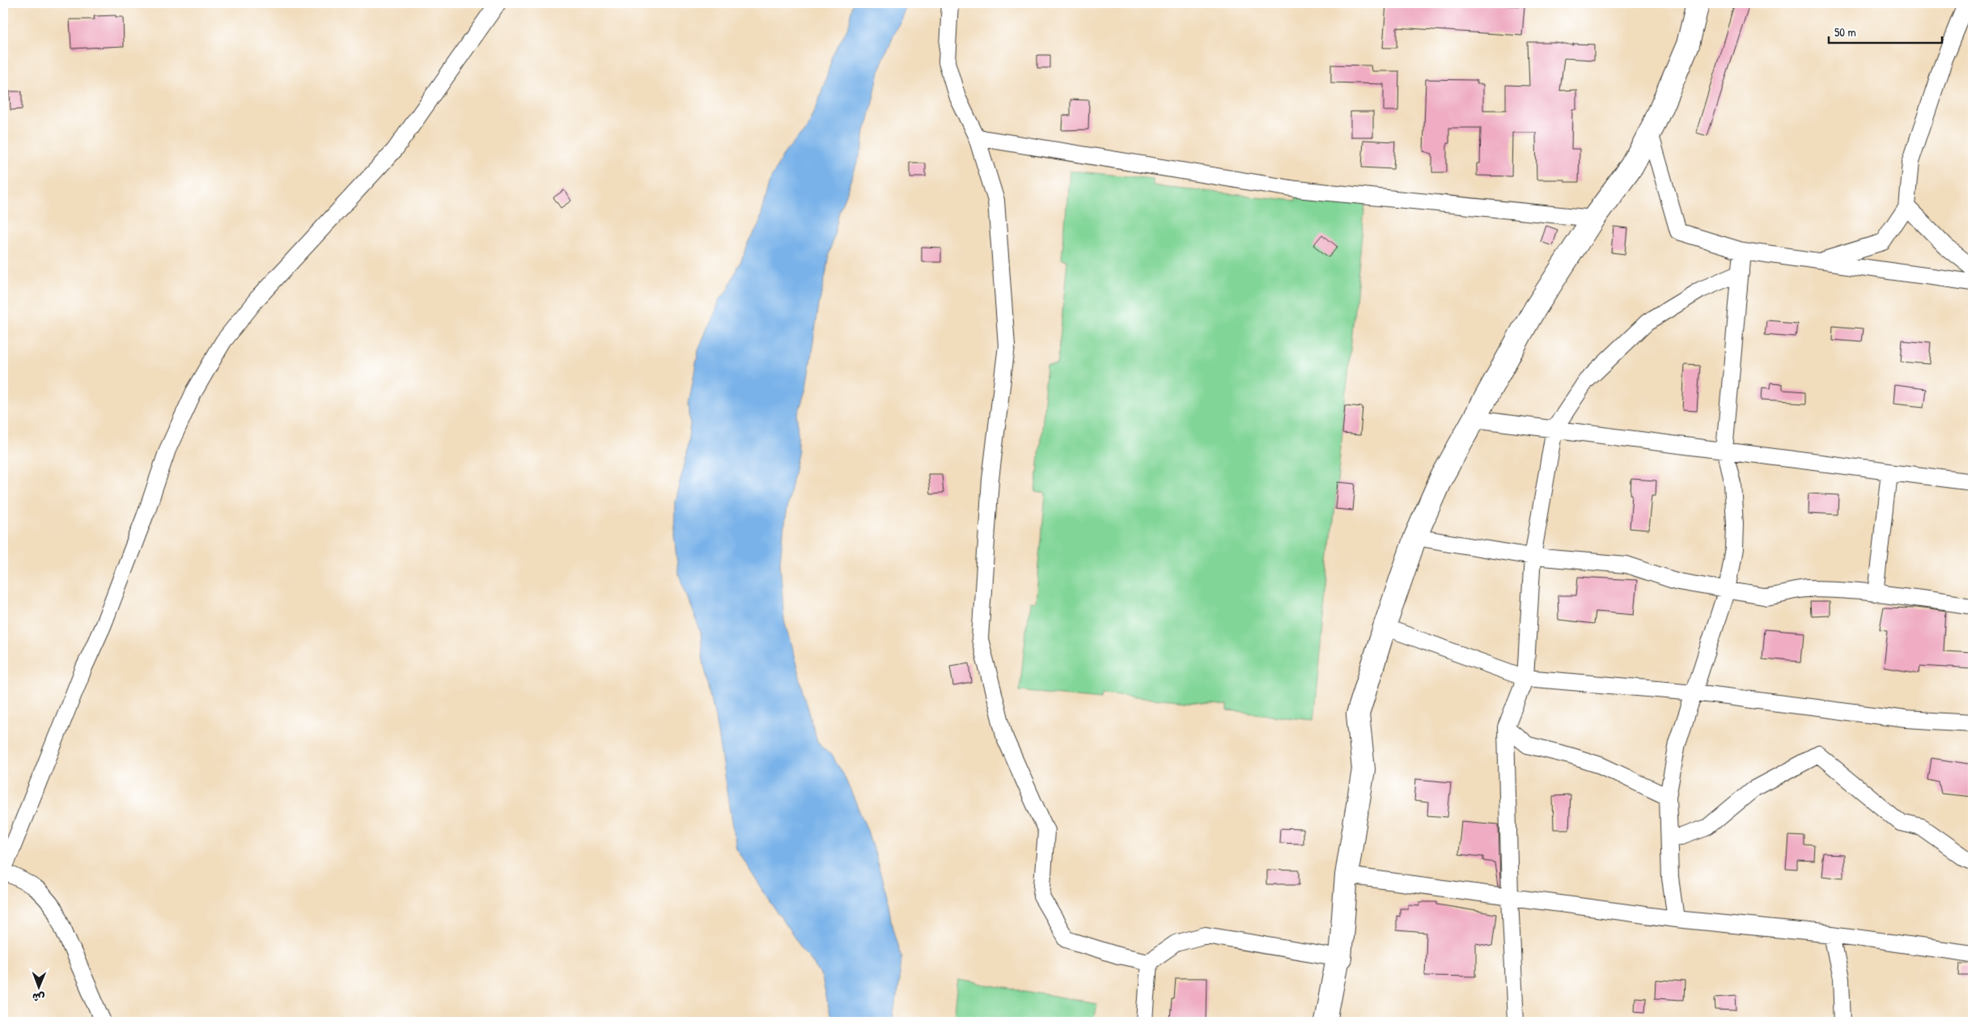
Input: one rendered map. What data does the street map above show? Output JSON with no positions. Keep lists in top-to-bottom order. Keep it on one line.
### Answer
{"scale_bar":"50 m","north":"bottom"}
